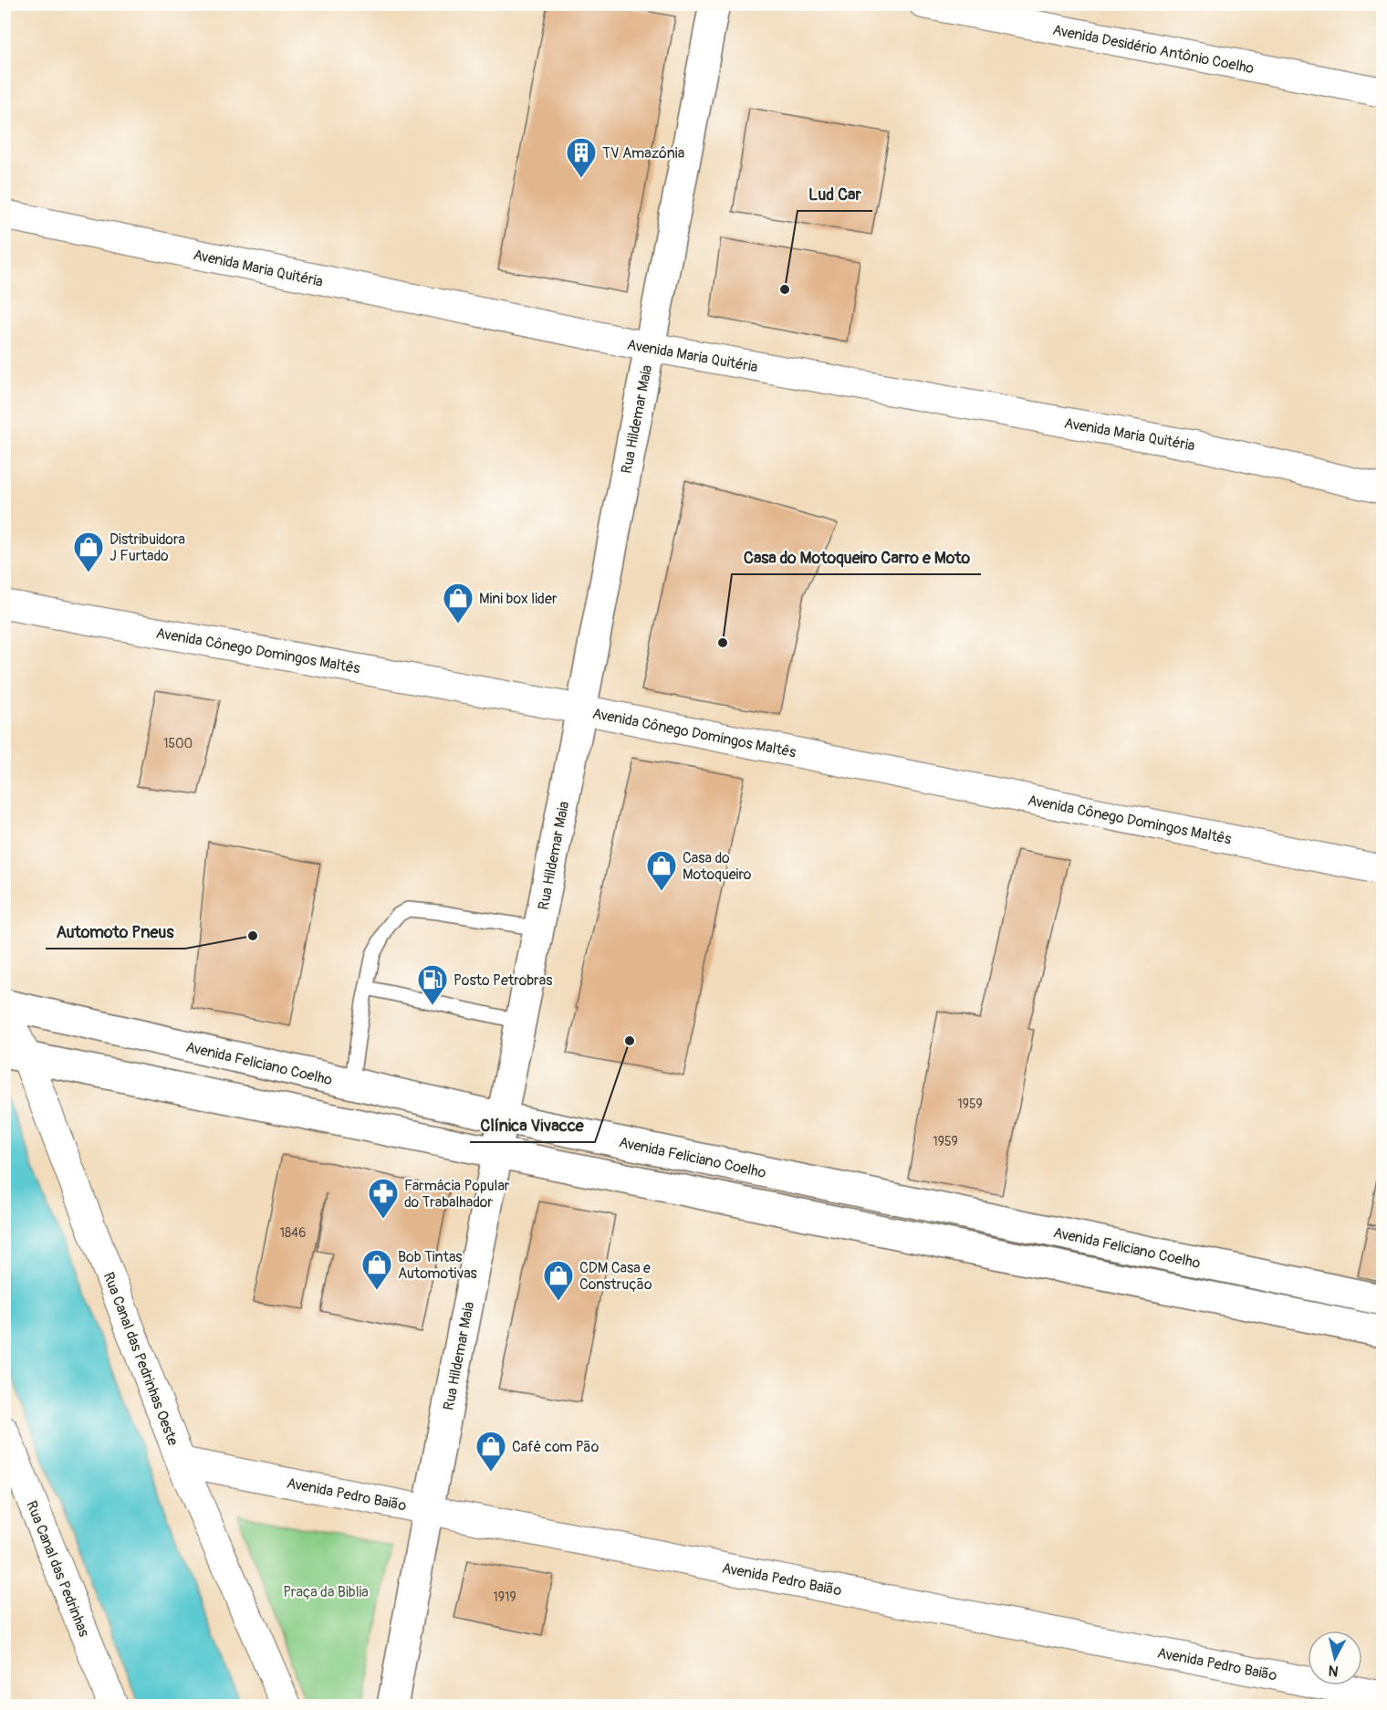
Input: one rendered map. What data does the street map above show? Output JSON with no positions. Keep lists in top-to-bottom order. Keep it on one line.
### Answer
{"streets":{"street":["Avenida Desidério Antônio Coelho","Avenida Maria Quitéria","Rua Hildemar Maia","Avenida Cônego Domingos Maltês","Avenida Feliciano Coelho","Rua Canal das Pedrinhas Oeste","Avenida Pedro Baião","Rua Canal das Pedrinhas"]},"crossings":[["Avenida Maria Quitéria","Rua Hildemar Maia"],["Rua Hildemar Maia","Avenida Cônego Domingos Maltês"],["Rua Hildemar Maia","Avenida Feliciano Coelho"],["Rua Hildemar Maia","Avenida Pedro Baião"],["Avenida Feliciano Coelho","Rua Canal das Pedrinhas Oeste"],["Rua Canal das Pedrinhas Oeste","Avenida Pedro Baião"]],"parks":["Praça da Biblia"],"places":{"building":["TV Amazônia"],"other":["Lud Car","Casa do Motoqueiro Carro e Moto","Automoto Pneus","Clínica Vivacce"],"shop":["Distribuidora J Furtado","Mini box lider","Casa do Motoqueiro","Bob Tintas Automotivas","CDM Casa e Construção","Café com Pão"],"fuel station":["Posto Petrobras"],"pharmacy":["Farmácia Popular do Trabalhador"]},"house_numbers":["1500","1959","1959","1846","1919"],"north":"bottom"}
